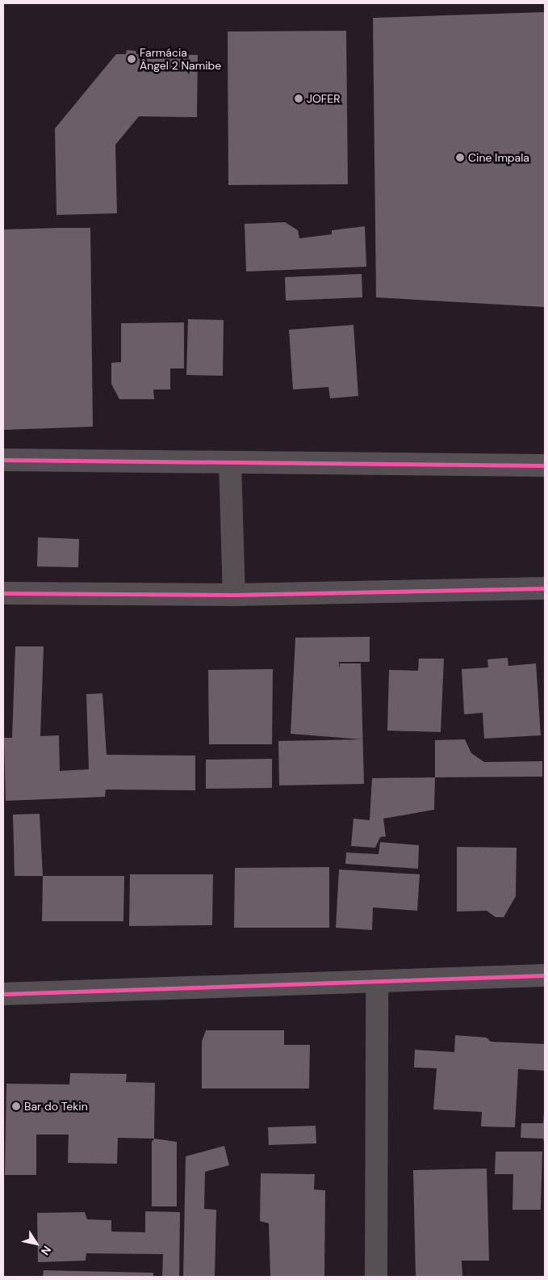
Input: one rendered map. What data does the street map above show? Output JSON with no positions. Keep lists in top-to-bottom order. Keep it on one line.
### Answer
{"places":["Farmácia Ângel 2 Namibe","JOFER","Cine Impala","Bar do Tekin"],"north":"bottom right"}
